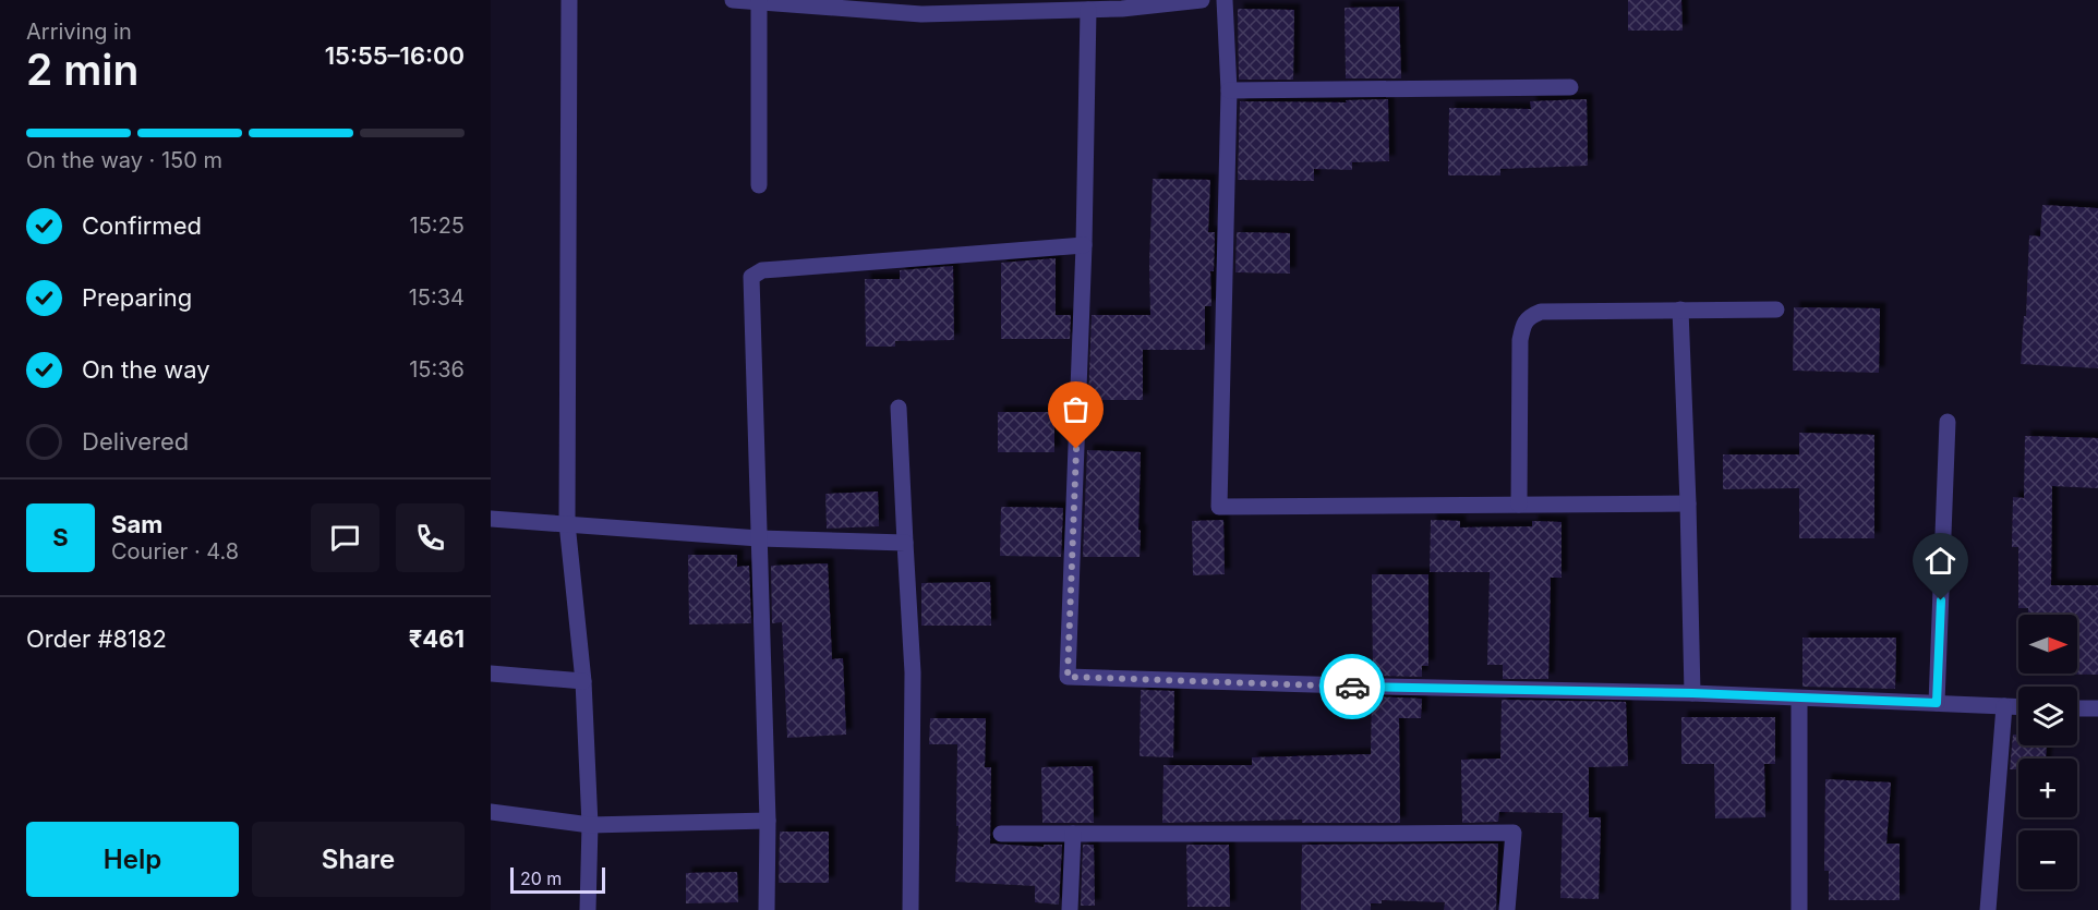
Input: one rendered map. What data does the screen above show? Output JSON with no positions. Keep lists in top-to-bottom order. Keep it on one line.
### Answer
{"scale_bar":"20 m","north":"right","page":{"heading":["2 min","Arriving in","15:55–16:00"],"panel":["Sam","Courier · 4.8","Order #8182","₹461"],"bar":"On the way · 150 m","list":[["Confirmed","15:25"],["Preparing","15:34"],["On the way","15:36"],"Delivered"],"round":"S","map_buttons":["+","−"],"buttons":["Help","Share"],"scale":"20 m"}}
